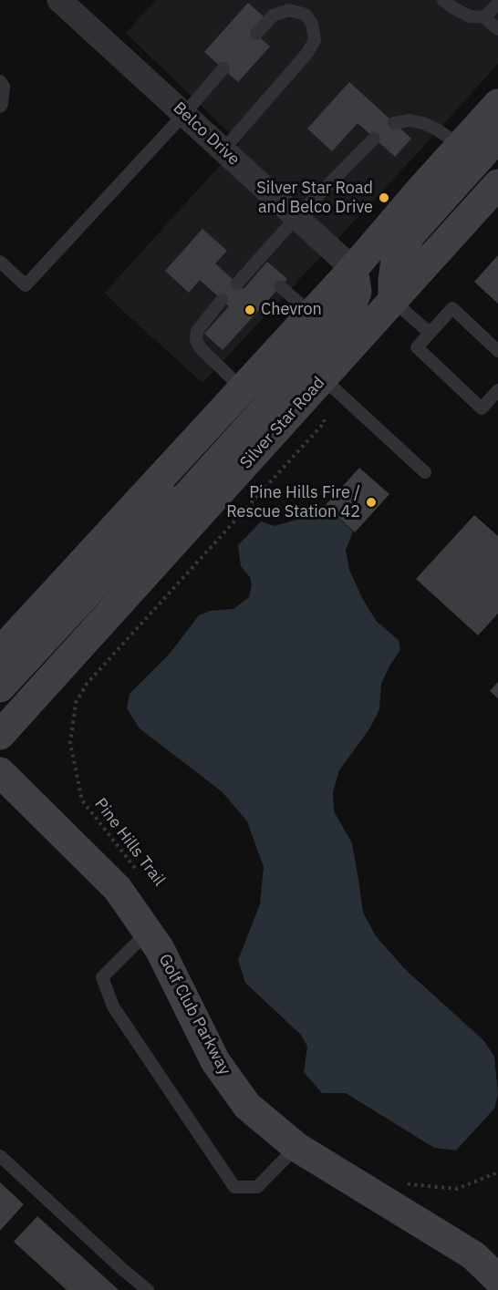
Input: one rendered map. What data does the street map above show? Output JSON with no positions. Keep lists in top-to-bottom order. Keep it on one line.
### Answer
{"streets":{"main road":["Silver Star Road","Golf Club Parkway"],"street":["Belco Drive"],"path":["Pine Hills Trail"]},"crossings":[["Belco Drive","Silver Star Road"]],"places":["Silver Star Road and Belco Drive","Chevron","Pine Hills Fire / Rescue Station 42"]}
